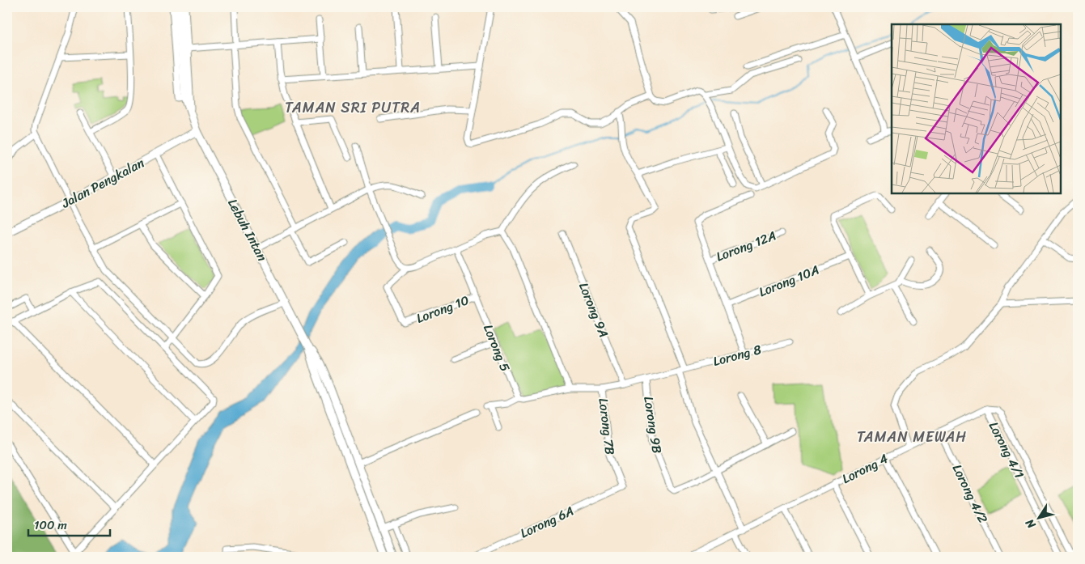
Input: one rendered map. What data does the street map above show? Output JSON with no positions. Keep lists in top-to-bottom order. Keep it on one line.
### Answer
{"streets":{"main road":["Jalan Pengkalan","Lebuh Intan"],"street":["Lorong 12A","Lorong 10A","Lorong 10","Lorong 9A","Lorong 5","Lorong 8","Lorong 9B","Lorong 7B","Lorong 4/1","Lorong 4","Lorong 4/2","Lorong 6A"]},"crossings":[["Jalan Pengkalan","Lebuh Intan"],["Lorong 10","Lorong 5"],["Lorong 9A","Lorong 8"],["Lorong 8","Lorong 9B"],["Lorong 8","Lorong 7B"],["Lorong 7B","Lorong 6A"],["Lorong 4/1","Lorong 4"],["Lorong 4","Lorong 4/2"]],"districts":["TAMAN SRI PUTRA","TAMAN MEWAH"],"scale_bar":"100 m","north":"bottom left"}
